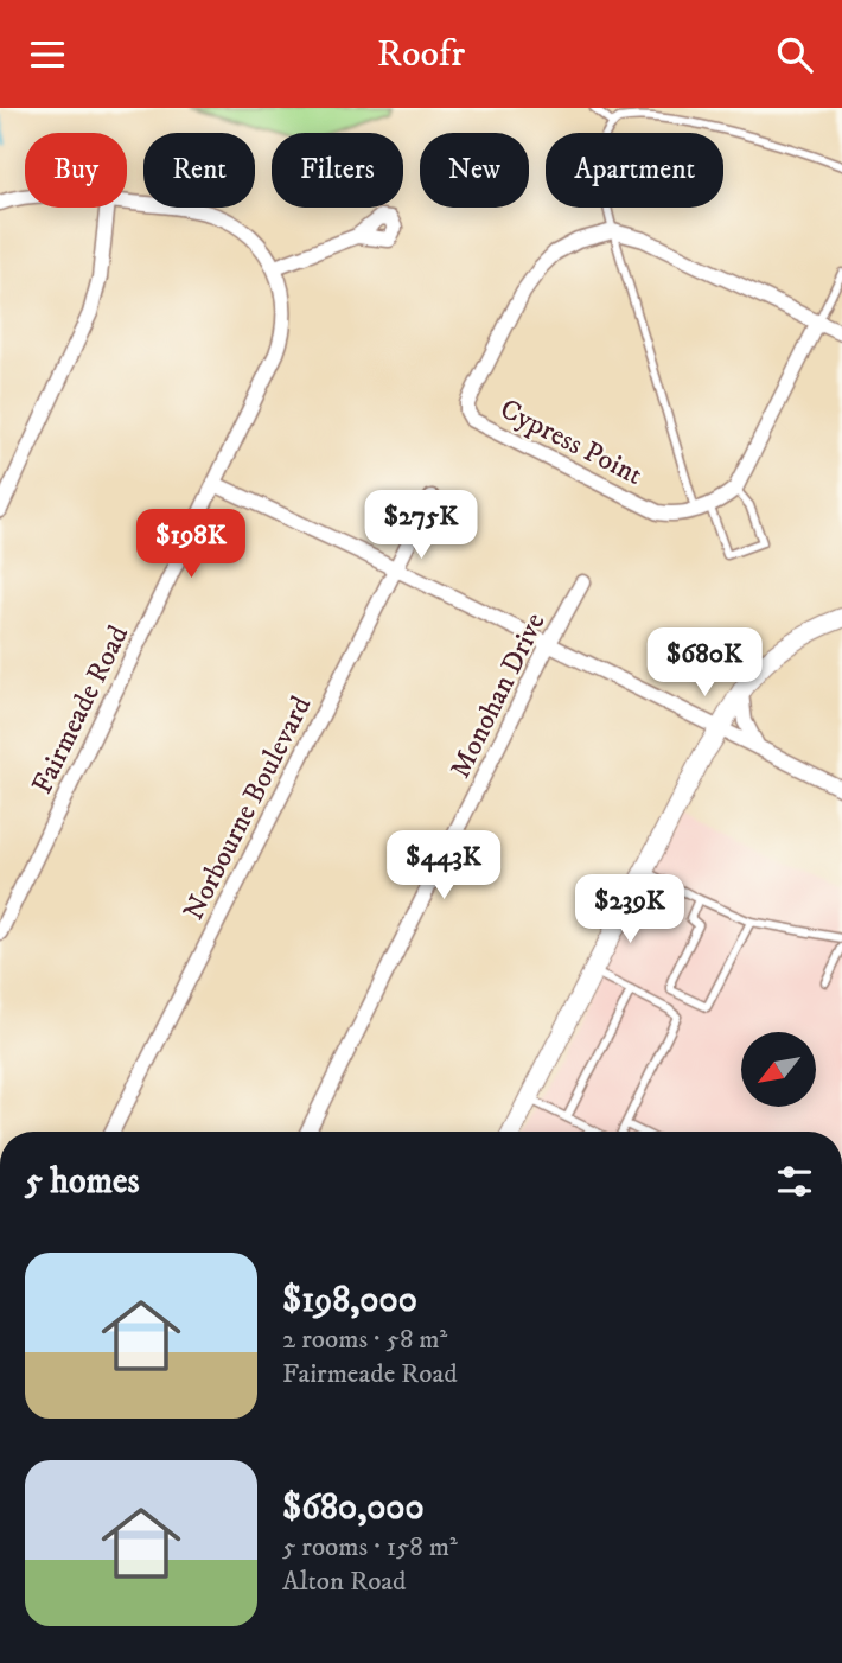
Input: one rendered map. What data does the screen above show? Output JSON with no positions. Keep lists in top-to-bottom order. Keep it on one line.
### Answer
{"streets":{"street":["Cypress Point","Monohan Drive","Fairmeade Road","Norbourne Boulevard"]},"north":"bottom left","page":{"header":"Roofr","chip":["Buy","Rent","Filters","New","Apartment"],"price":["$275K","$198K","$680K","$443K","$239K"],"heading":"5 homes","list":[{"name":"$198,000","note":"2 rooms · 58 m² · Fairmeade Road"},{"name":"$680,000","note":"5 rooms · 158 m² · Alton Road"}]}}
